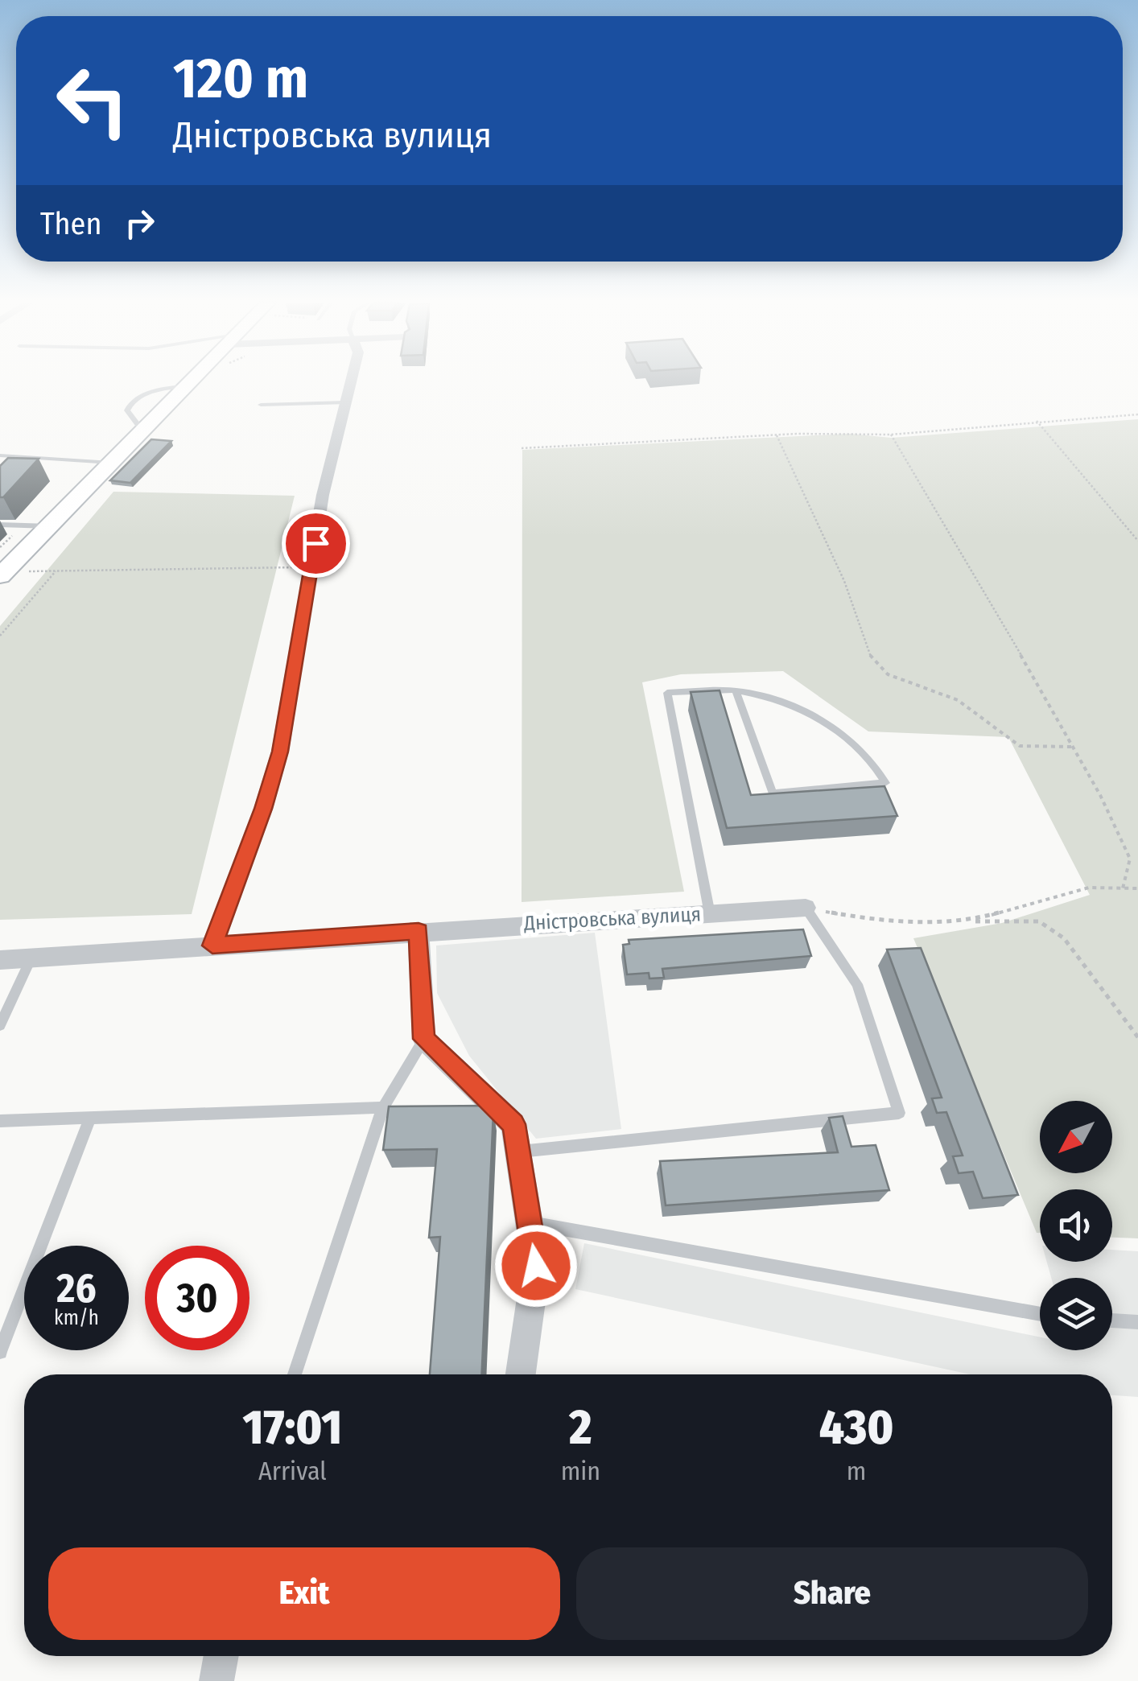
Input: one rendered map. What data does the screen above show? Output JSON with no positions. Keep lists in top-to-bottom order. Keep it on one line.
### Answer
{"streets":{"street":["Дністровська вулиця"]},"north":"bottom left","page":{"turn":["120 m","Дністровська вулиця"],"then":"Then","speed":"26 km/h","limit":"30","eta":["17:01","Arrival","2","min","430","m"],"buttons":["Exit","Share"]}}
